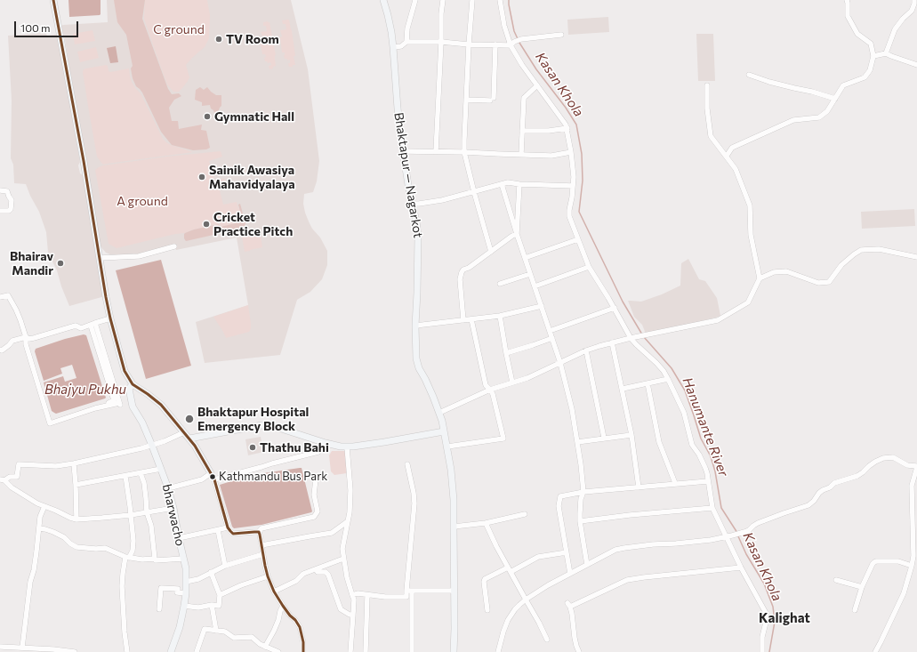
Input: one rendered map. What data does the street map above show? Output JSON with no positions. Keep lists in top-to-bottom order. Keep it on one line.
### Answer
{"streets":{"main road":["Bhaktapur — Nagarkot","bharwacho"]},"districts":["Kalighat"],"water":["Kasan Khola","Bhajyu Pukhu","Hanumante River"],"parks":["C ground","A ground"],"places":["TV Room","Gymnatic Hall","Sainik Awasiya Mahavidyalaya","Cricket Practice Pitch","Bhairav Mandir","Bhaktapur Hospital Emergency Block","Thathu Bahi","Kathmandu Bus Park"],"scale_bar":"100 m"}
